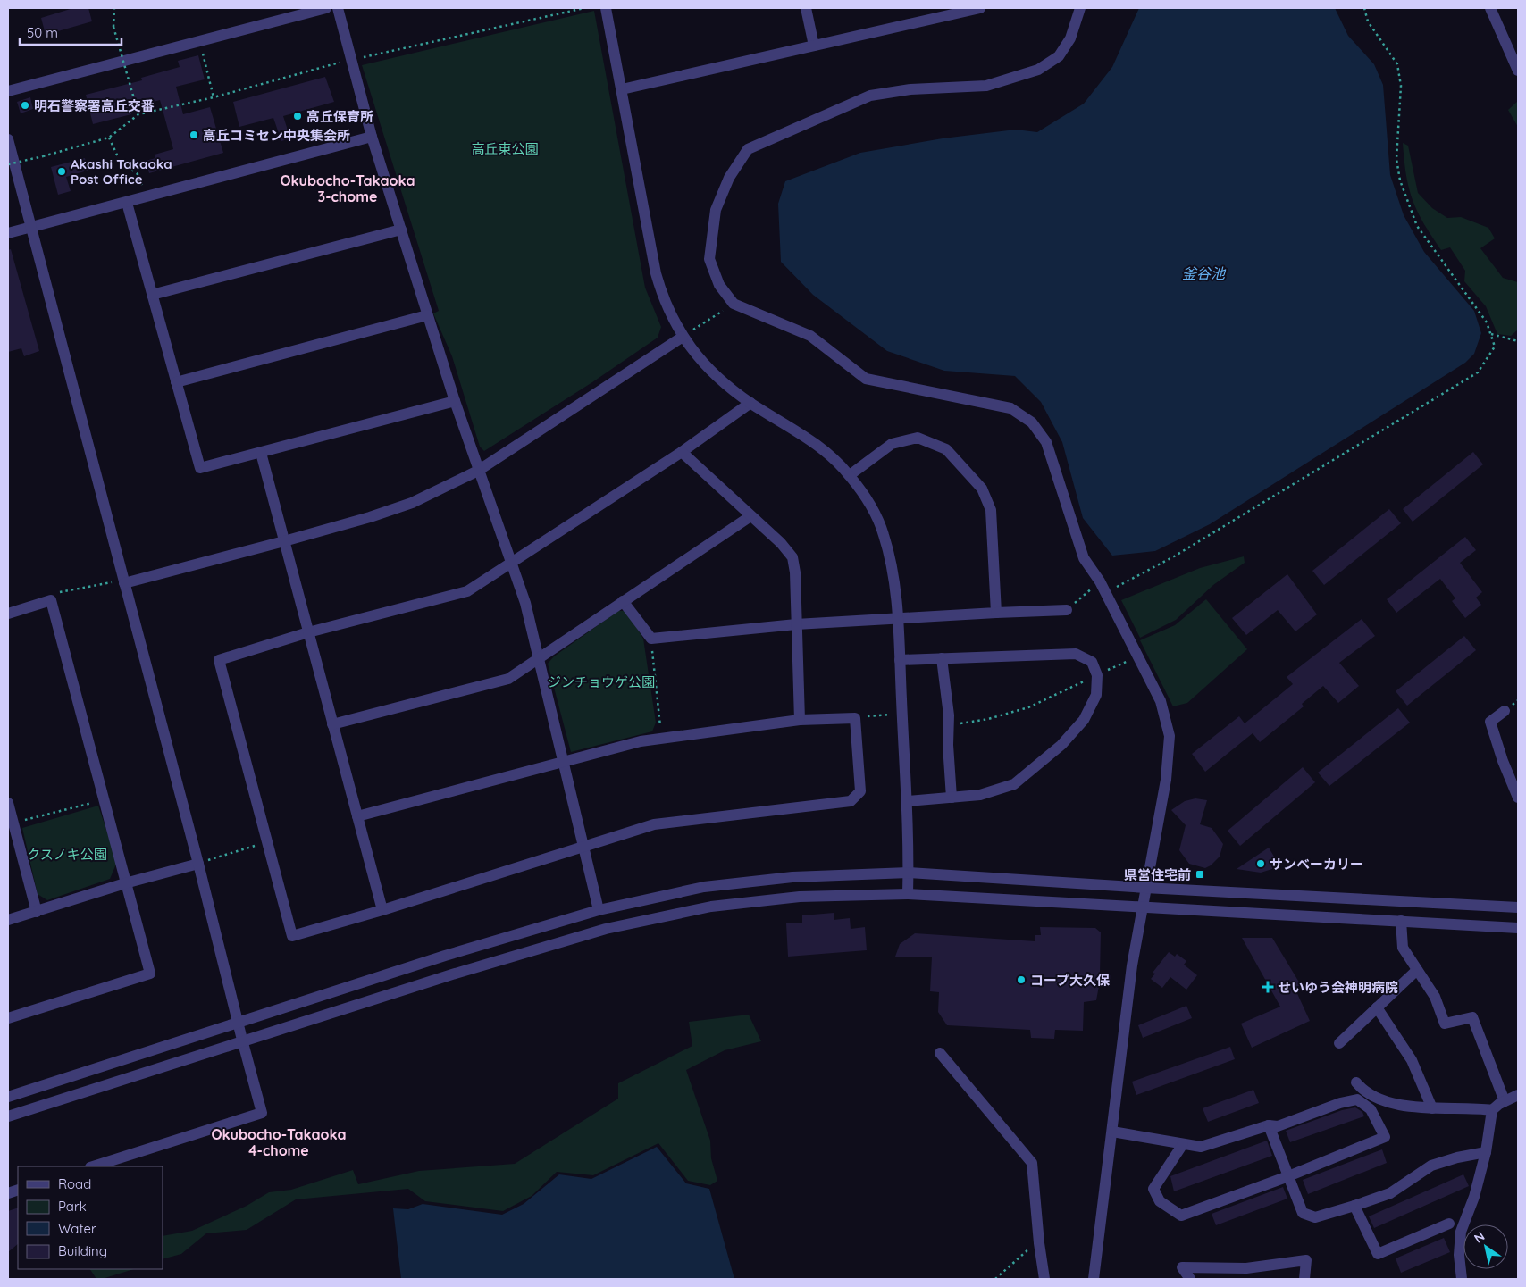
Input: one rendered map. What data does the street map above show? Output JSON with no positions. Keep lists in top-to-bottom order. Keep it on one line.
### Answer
{"districts":["Okubocho-Takaoka 3-chome","Okubocho-Takaoka 4-chome"],"water":["釜谷池"],"parks":["高丘東公園","ジンチョウゲ公園","クスノキ公園"],"places":{"other":["明石警察署高丘交番","高丘保育所","高丘コミセン中央集会所","Akashi Takaoka Post Office","サンベーカリー","コープ大久保"],"transit":["県営住宅前"],"health":["せいゆう会神明病院"]},"legend":["Road","Park","Water","Building"],"scale_bar":"50 m","north":"top left"}
